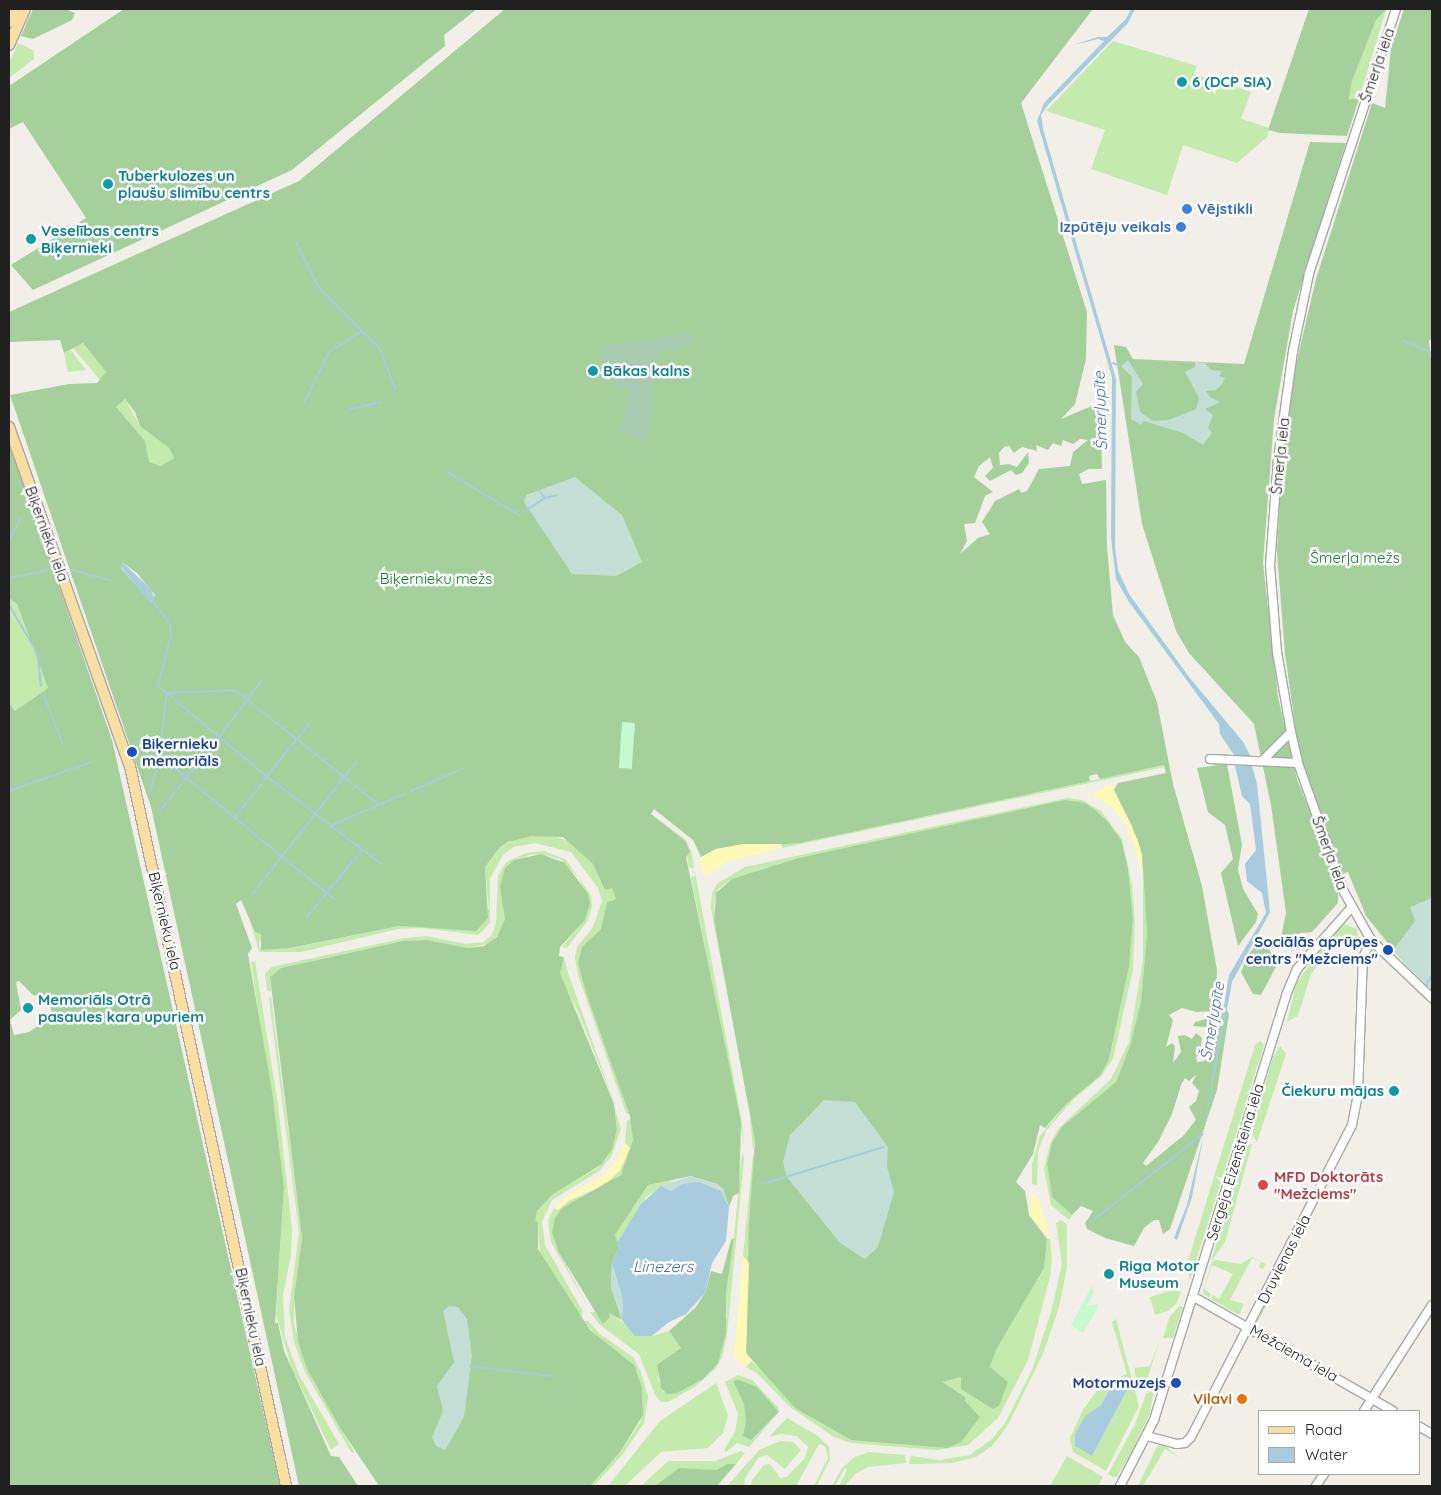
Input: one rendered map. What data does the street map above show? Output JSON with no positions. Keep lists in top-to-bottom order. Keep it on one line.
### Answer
{"streets":{"main road":["Biķernieku iela"],"street":["Šmerļa iela","Sergeja Eizenšteina iela","Druvienas iela","Mežciema iela"]},"crossings":[["Šmerļa iela","Sergeja Eizenšteina iela"],["Šmerļa iela","Druvienas iela"],["Sergeja Eizenšteina iela","Druvienas iela"],["Sergeja Eizenšteina iela","Mežciema iela"],["Druvienas iela","Mežciema iela"]],"water":["Šmerļupīte","Linezers"],"parks":["Šmerļa mežs","Biķernieku mežs"],"places":["6 (DCP SIA)","Tuberkulozes un plaušu slimību centrs","Vējstikli","Izpūtēju veikals","Veselības centrs Biķernieki","Bākas kalns","Biķernieku memoriāls","Sociālās aprūpes centrs \"Mežciems\"","Memoriāls Otrā pasaules kara upuriem","Čiekuru mājas","MFD Doktorāts \"Mežciems\"","Riga Motor Museum","Motormuzejs","Vilavi"],"legend":["Road","Water"]}
